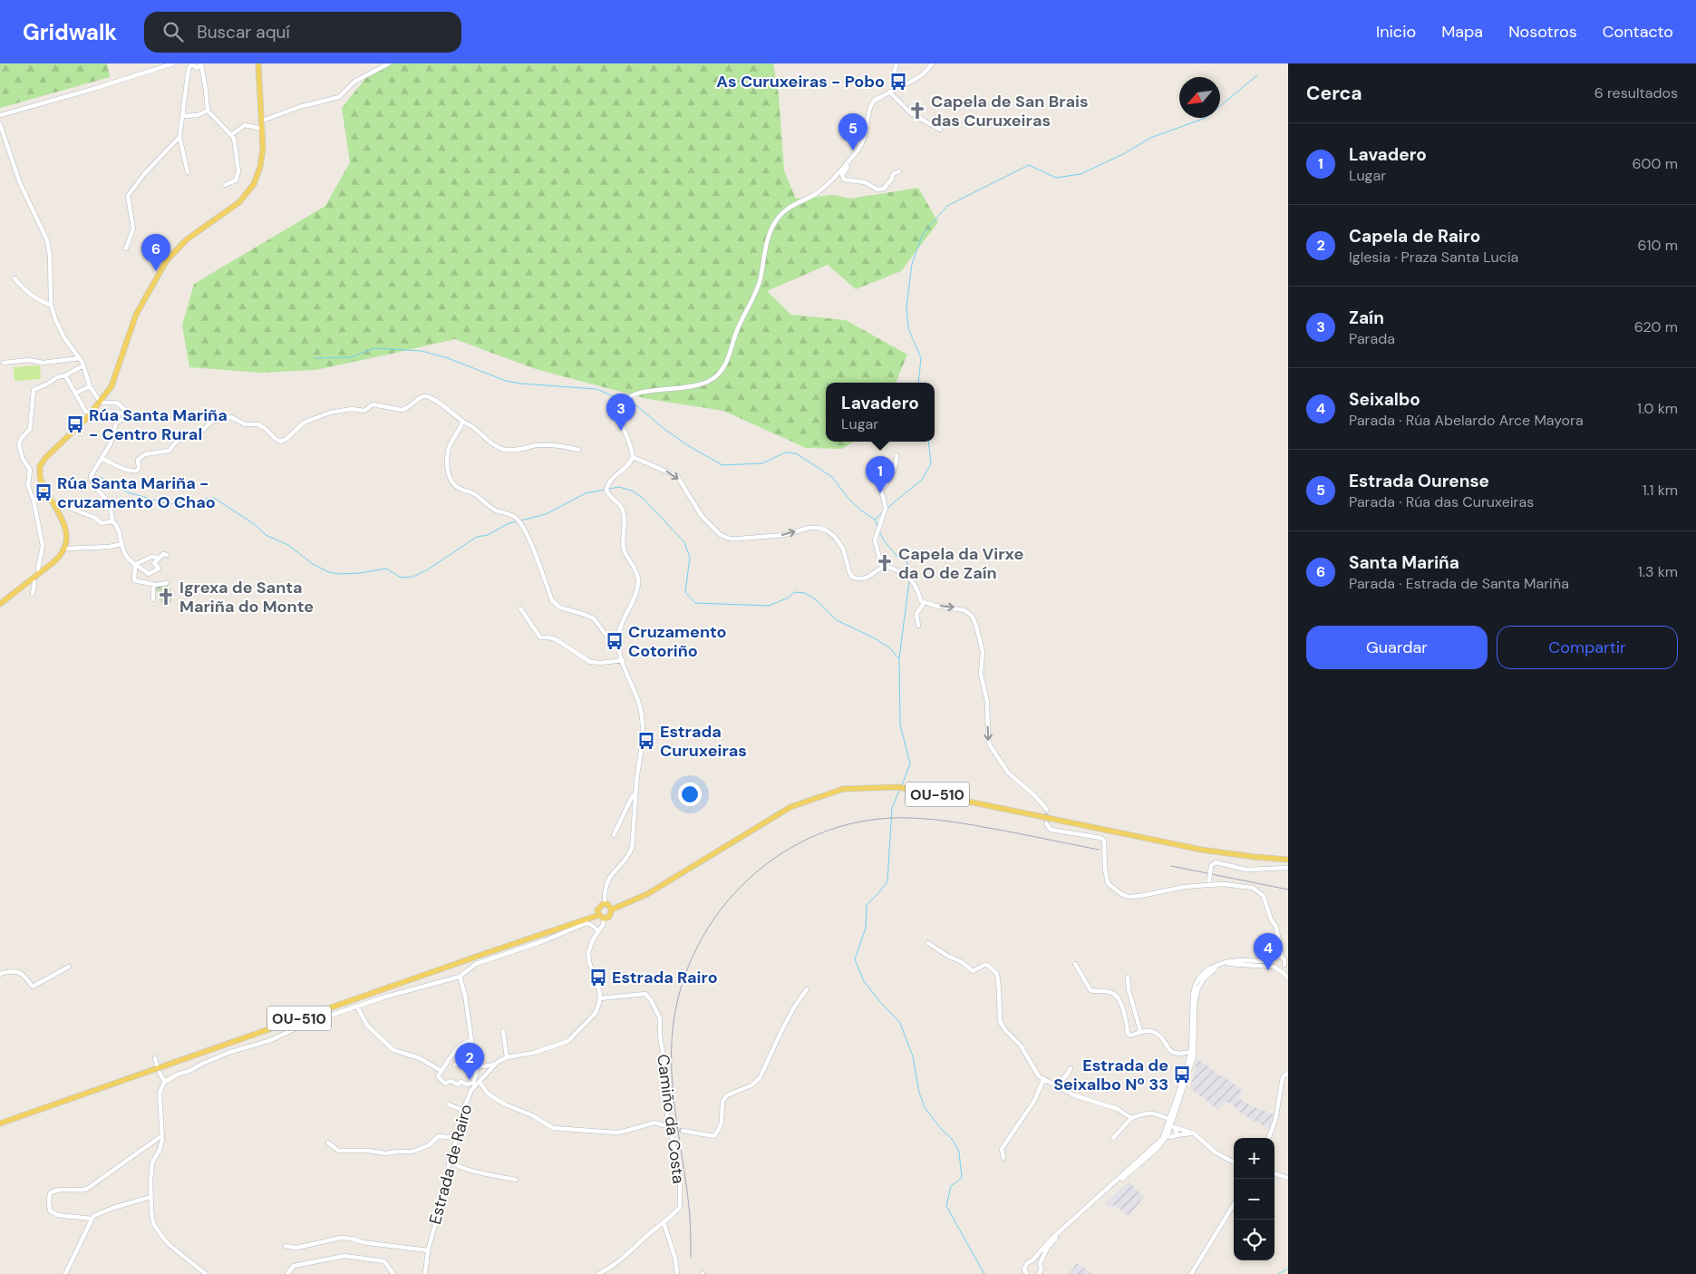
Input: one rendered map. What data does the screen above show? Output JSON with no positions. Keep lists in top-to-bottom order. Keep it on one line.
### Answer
{"streets":{"main road":["OU-510"],"street":["Camiño da Costa","Estrada de Rairo"]},"crossings":[["Camiño da Costa","Estrada de Rairo"]],"places":{"bus stop":["As Curuxeiras - Pobo","Rúa Santa Mariña - Centro Rural","Rúa Santa Mariña - cruzamento O Chao","Cruzamento Cotoriño","Estrada Curuxeiras","Estrada Rairo","Estrada de Seixalbo Nº 33"],"church":["Capela de San Brais das Curuxeiras","Capela da Virxe da O de Zaín","Igrexa de Santa Mariña do Monte"]},"north":"bottom left","page":{"header":"Gridwalk","search":"Buscar aquí","nav":["Inicio","Mapa","Nosotros","Contacto"],"heading":["Cerca","6 resultados"],"pins":["5","6","3","1","4","2"],"list":[{"mark":"1","name":"Lavadero","note":"Lugar","value":"600 m"},{"mark":"2","name":"Capela de Rairo","note":"Iglesia · Praza Santa Lucía","value":"610 m"},{"mark":"3","name":"Zaín","note":"Parada","value":"620 m"},{"mark":"4","name":"Seixalbo","note":"Parada · Rúa Abelardo Arce Mayora","value":"1.0 km"},{"mark":"5","name":"Estrada Ourense","note":"Parada · Rúa das Curuxeiras","value":"1.1 km"},{"mark":"6","name":"Santa Mariña","note":"Parada · Estrada de Santa Mariña","value":"1.3 km"}],"popup":["Lavadero","Lugar"],"buttons":["Guardar","Compartir"],"map_buttons":["+","−"]}}
